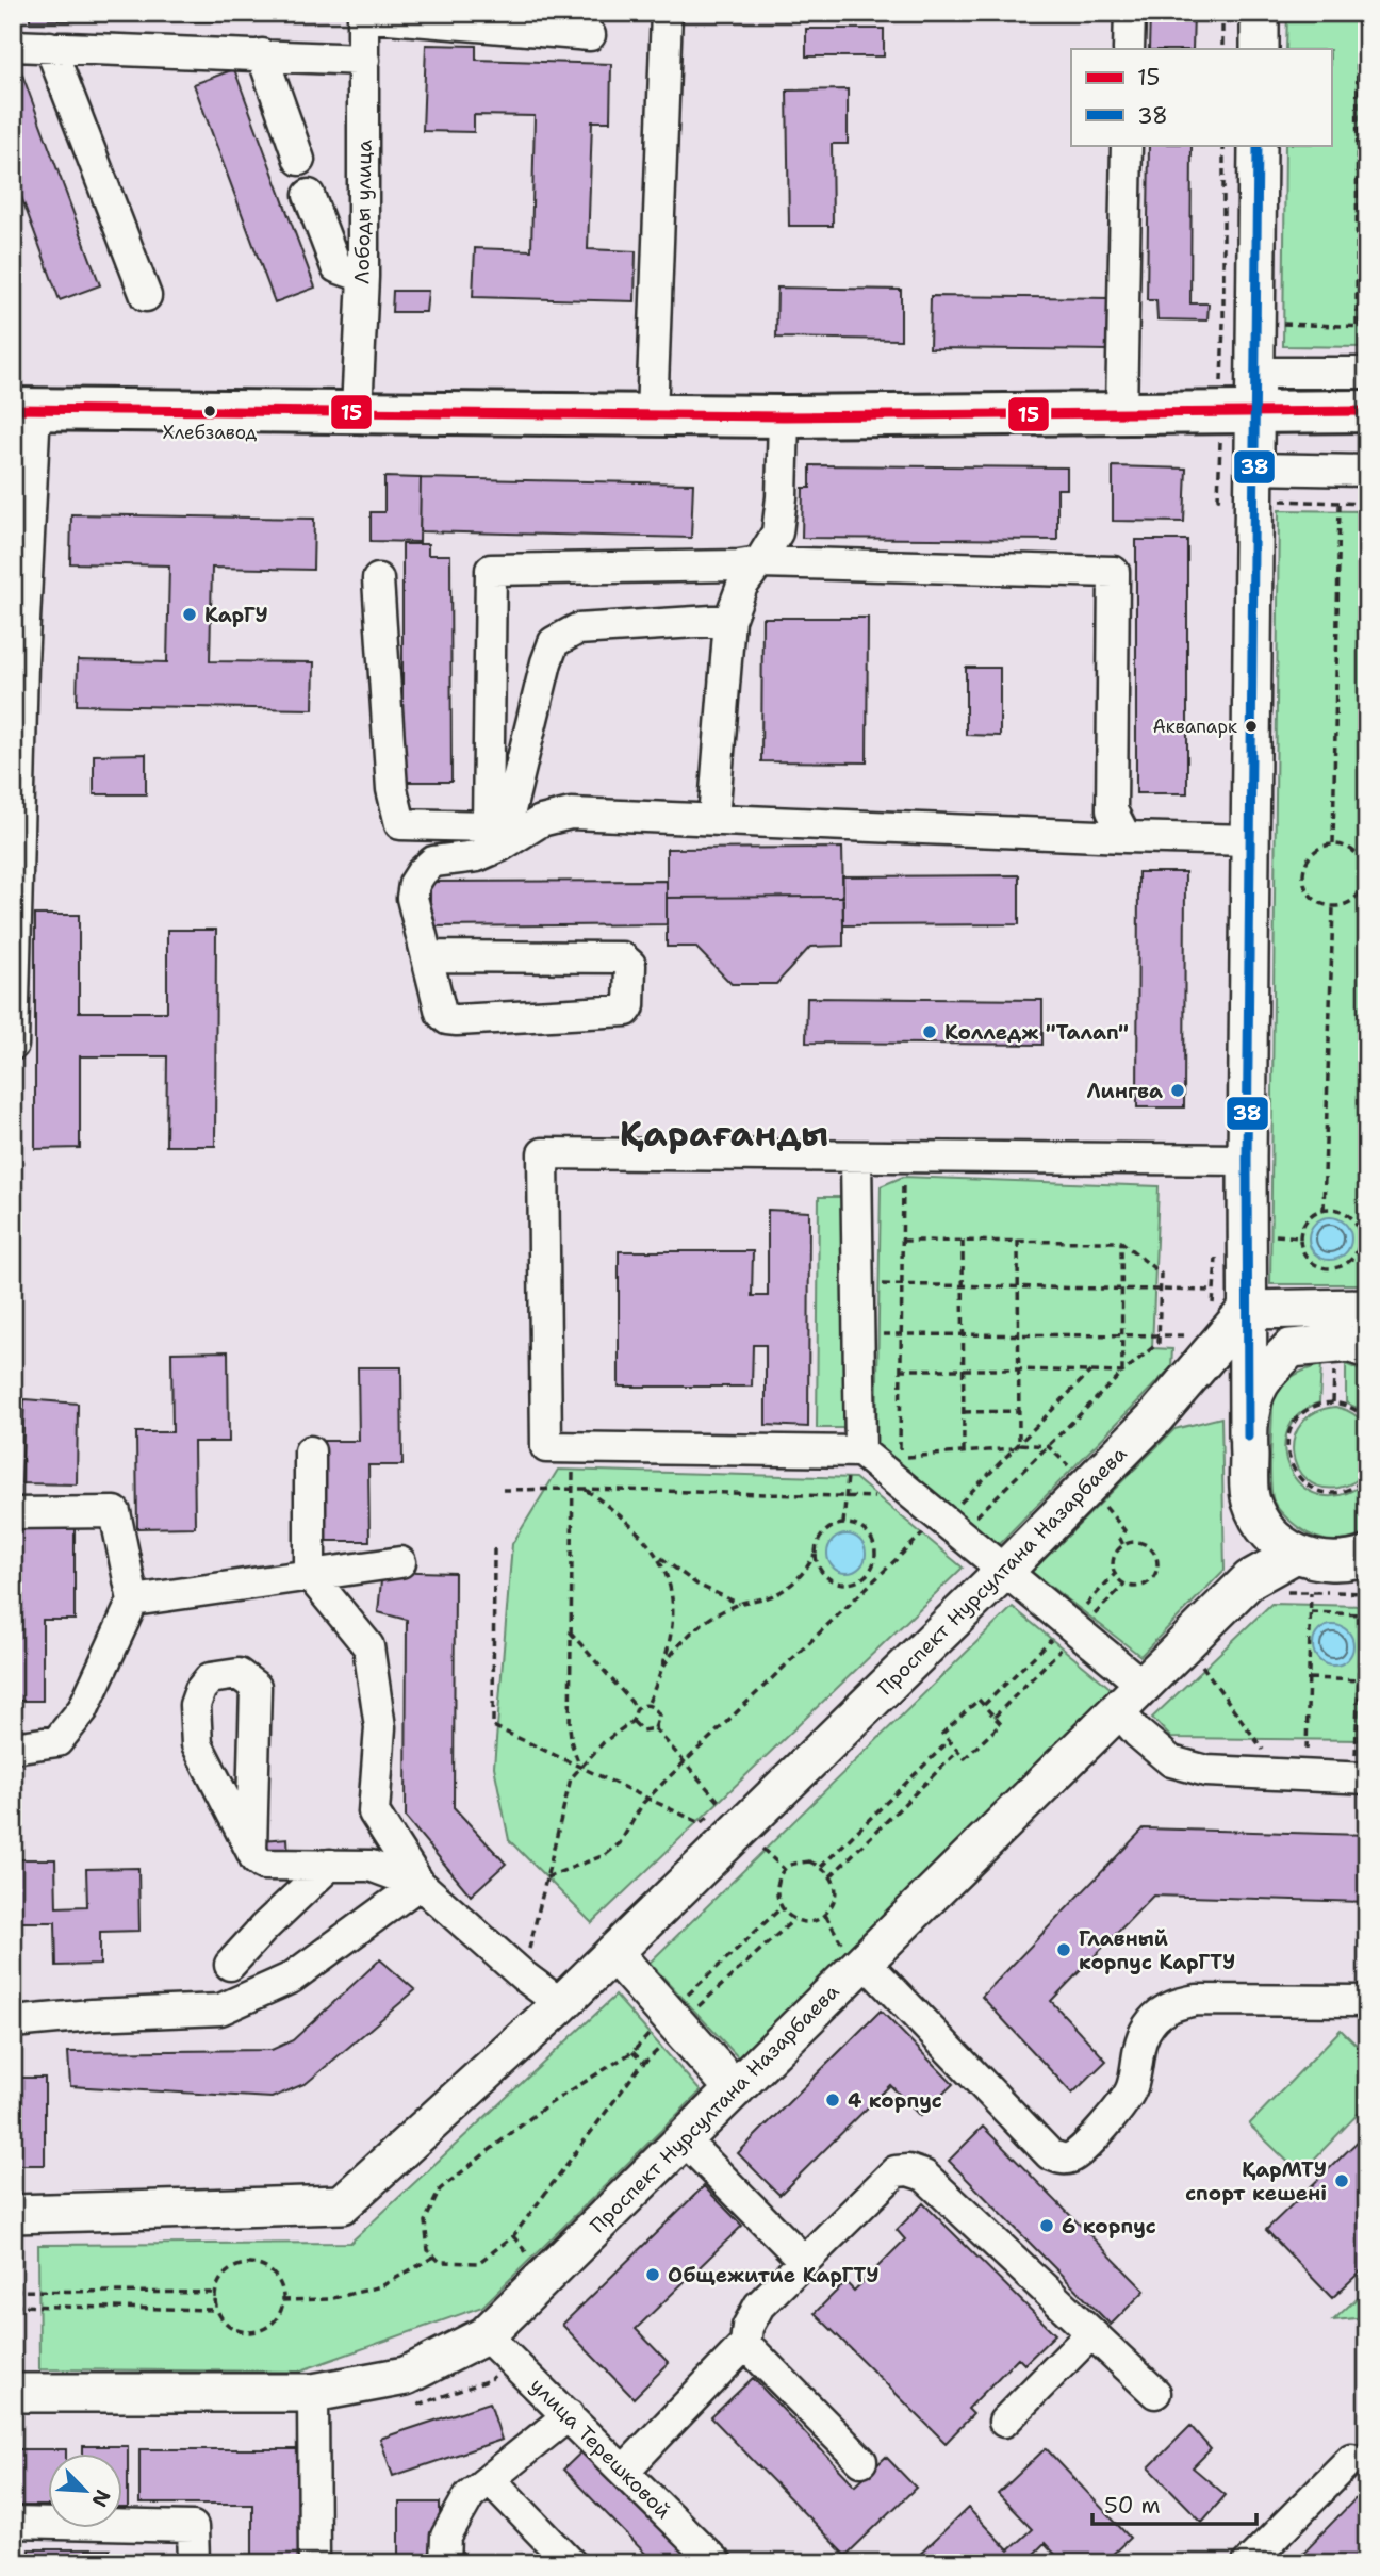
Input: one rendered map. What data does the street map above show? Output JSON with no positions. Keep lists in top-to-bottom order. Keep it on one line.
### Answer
{"streets":{"main road":["Проспект Нурсултана Назарбаева"],"street":["Лободы улица","улица Терешковой"]},"crossings":[["Проспект Нурсултана Назарбаева","улица Терешковой"]],"districts":["Қарағанды"],"places":["Хлебзавод","КарГУ","Аквапарк","Колледж \"Талап\"","Лингва","Главный корпус КарГТУ","4 корпус","ҚарМТУ спорт кешені","6 корпус","Общежитие КарГТУ"],"lines":["transit line 38","transit line 15"],"legend":["15","38"],"scale_bar":"50 m","north":"bottom right"}
